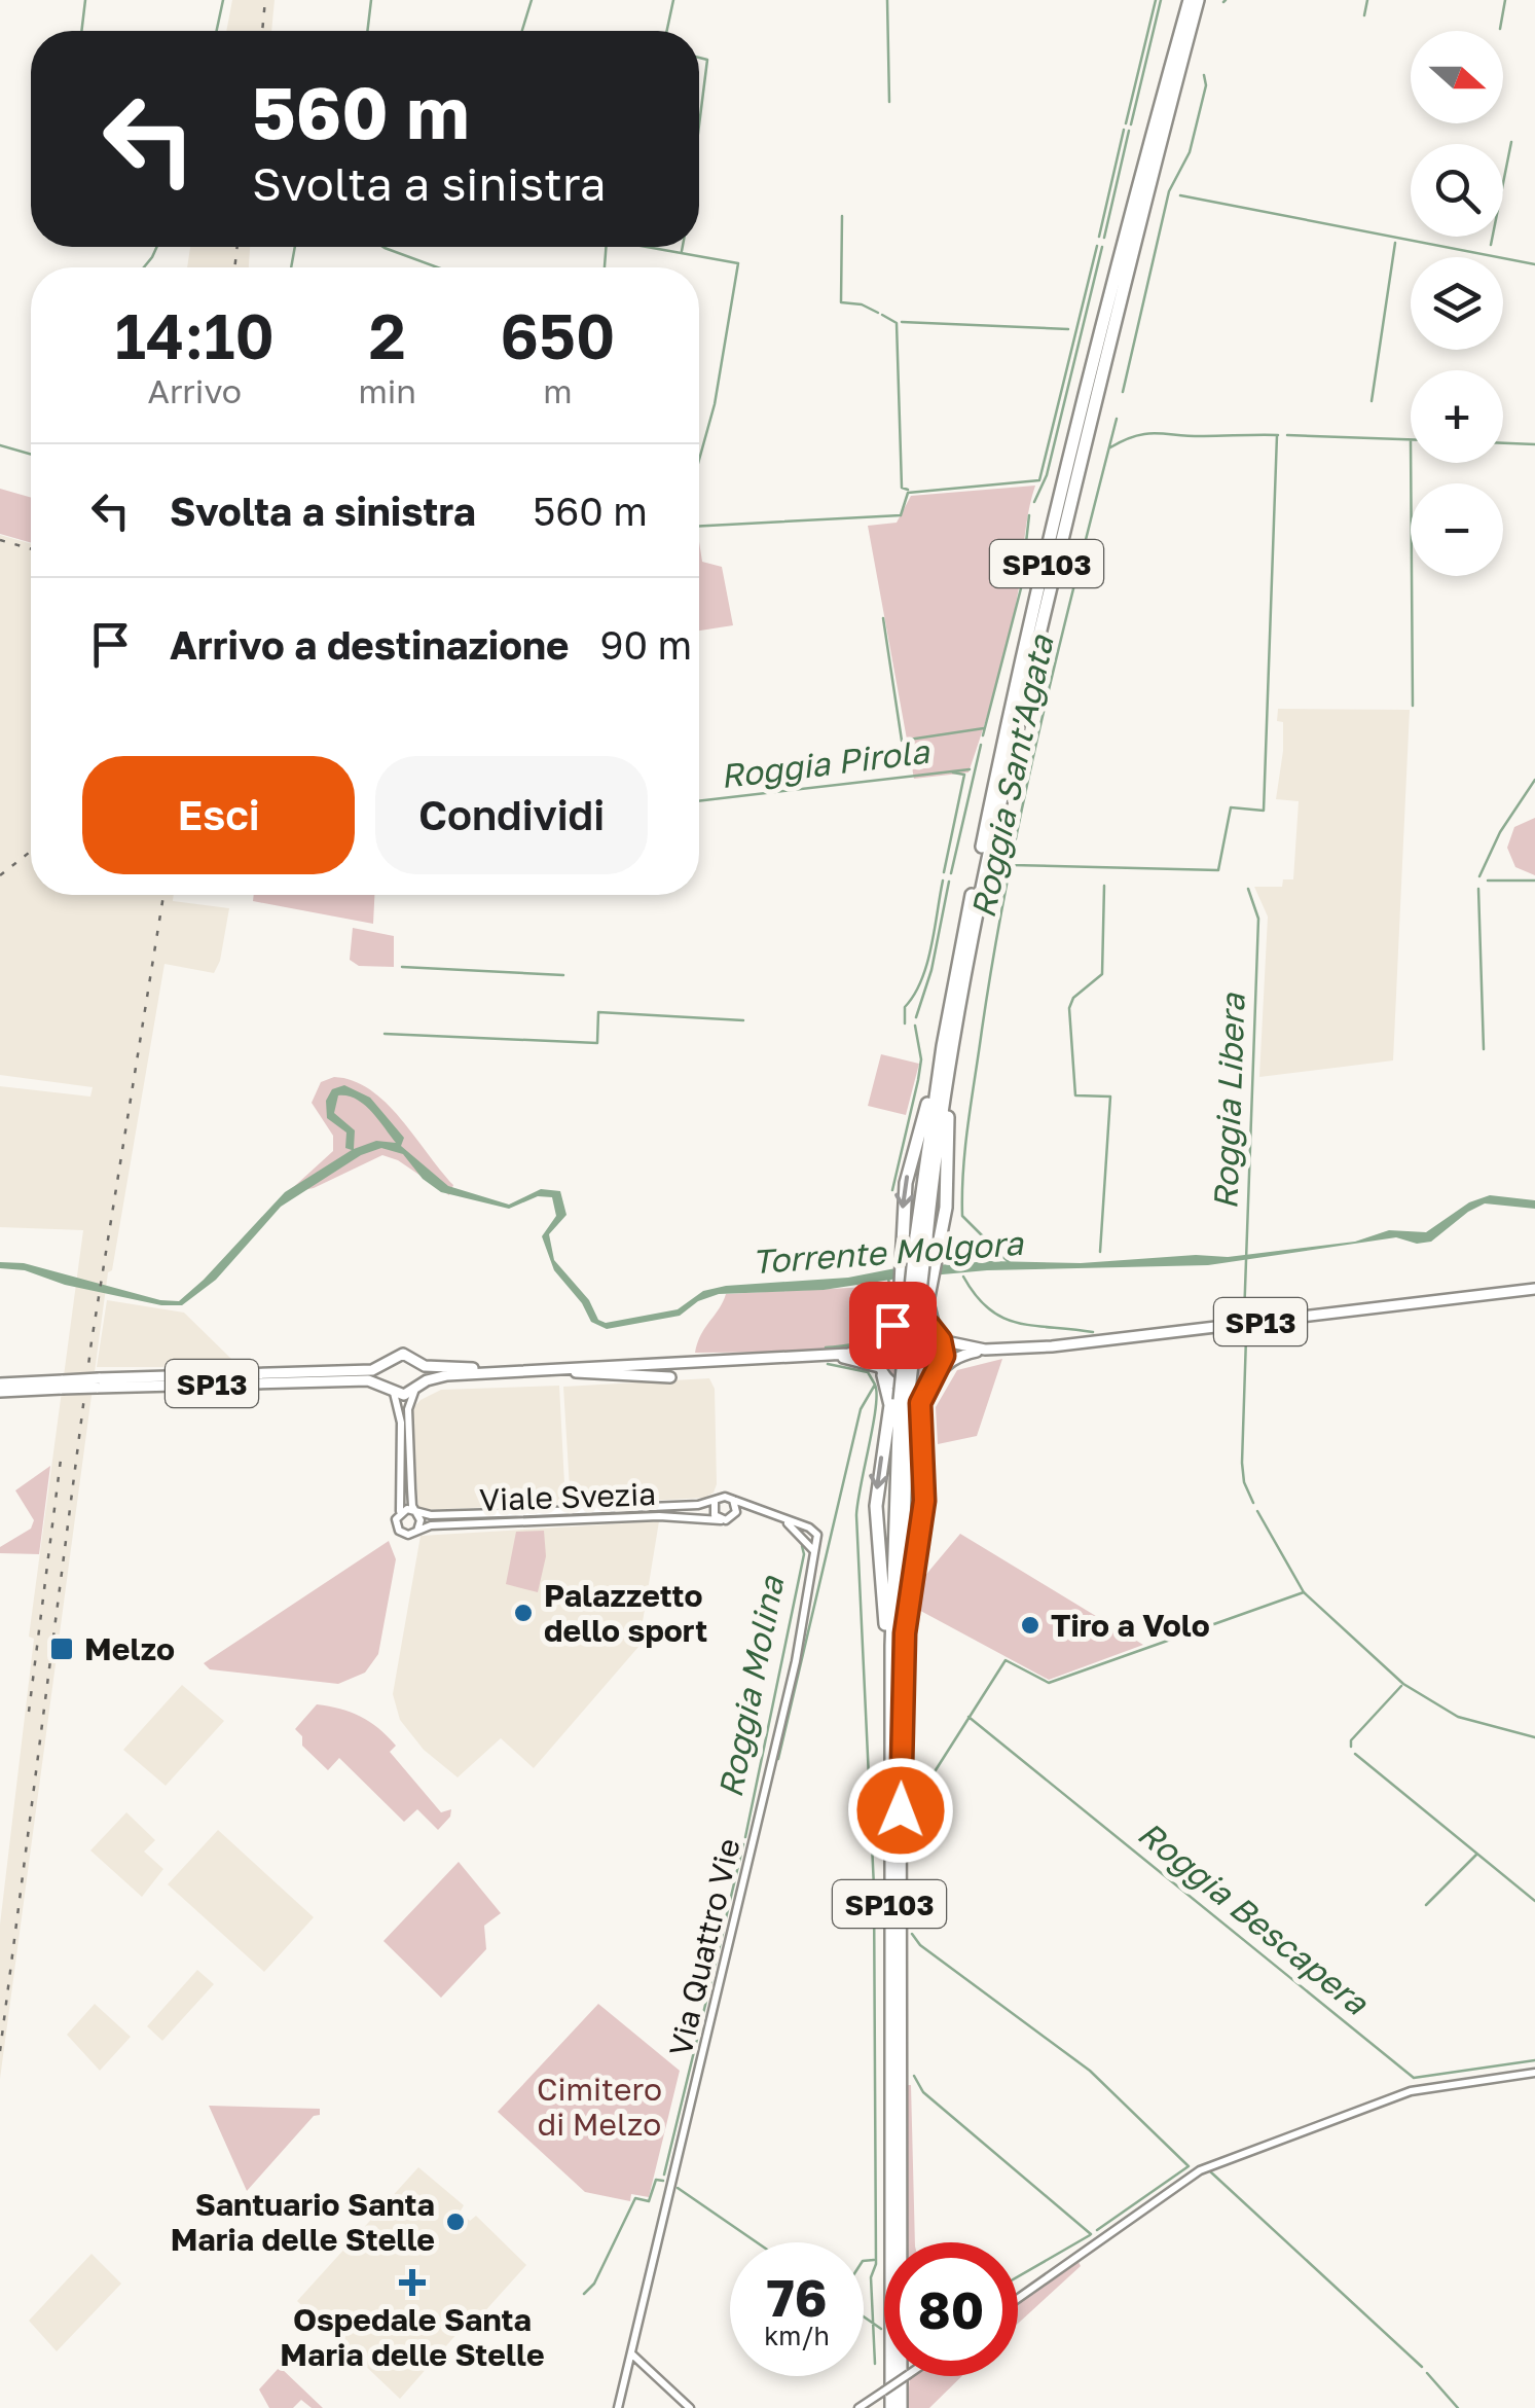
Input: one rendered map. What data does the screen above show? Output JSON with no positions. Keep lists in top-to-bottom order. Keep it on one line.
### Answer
{"streets":{"highway":["SP103"],"main road":["SP13"],"street":["Viale Svezia","Via Quattro Vie"]},"crossings":[["SP103","SP13"],["Viale Svezia","Via Quattro Vie"]],"water":["Roggia Pirola","Roggia Sant'Agata","Roggia Libera","Torrente Molgora","Roggia Molina","Roggia Bescapera"],"parks":["Cimitero di Melzo"],"places":{"other":["Palazzetto dello sport","Tiro a Volo","Santuario Santa Maria delle Stelle"],"transit":["Melzo"],"health":["Ospedale Santa Maria delle Stelle"]},"north":"right","page":{"map_buttons":["+","−"],"turn":["560 m","Svolta a sinistra"],"eta":["14:10","Arrivo","2","min","650","m"],"list":[{"name":"Svolta a sinistra","value":"560 m"},{"name":"Arrivo a destinazione","value":"90 m"}],"buttons":["Esci","Condividi"],"speed":"76 km/h","limit":"80"}}
